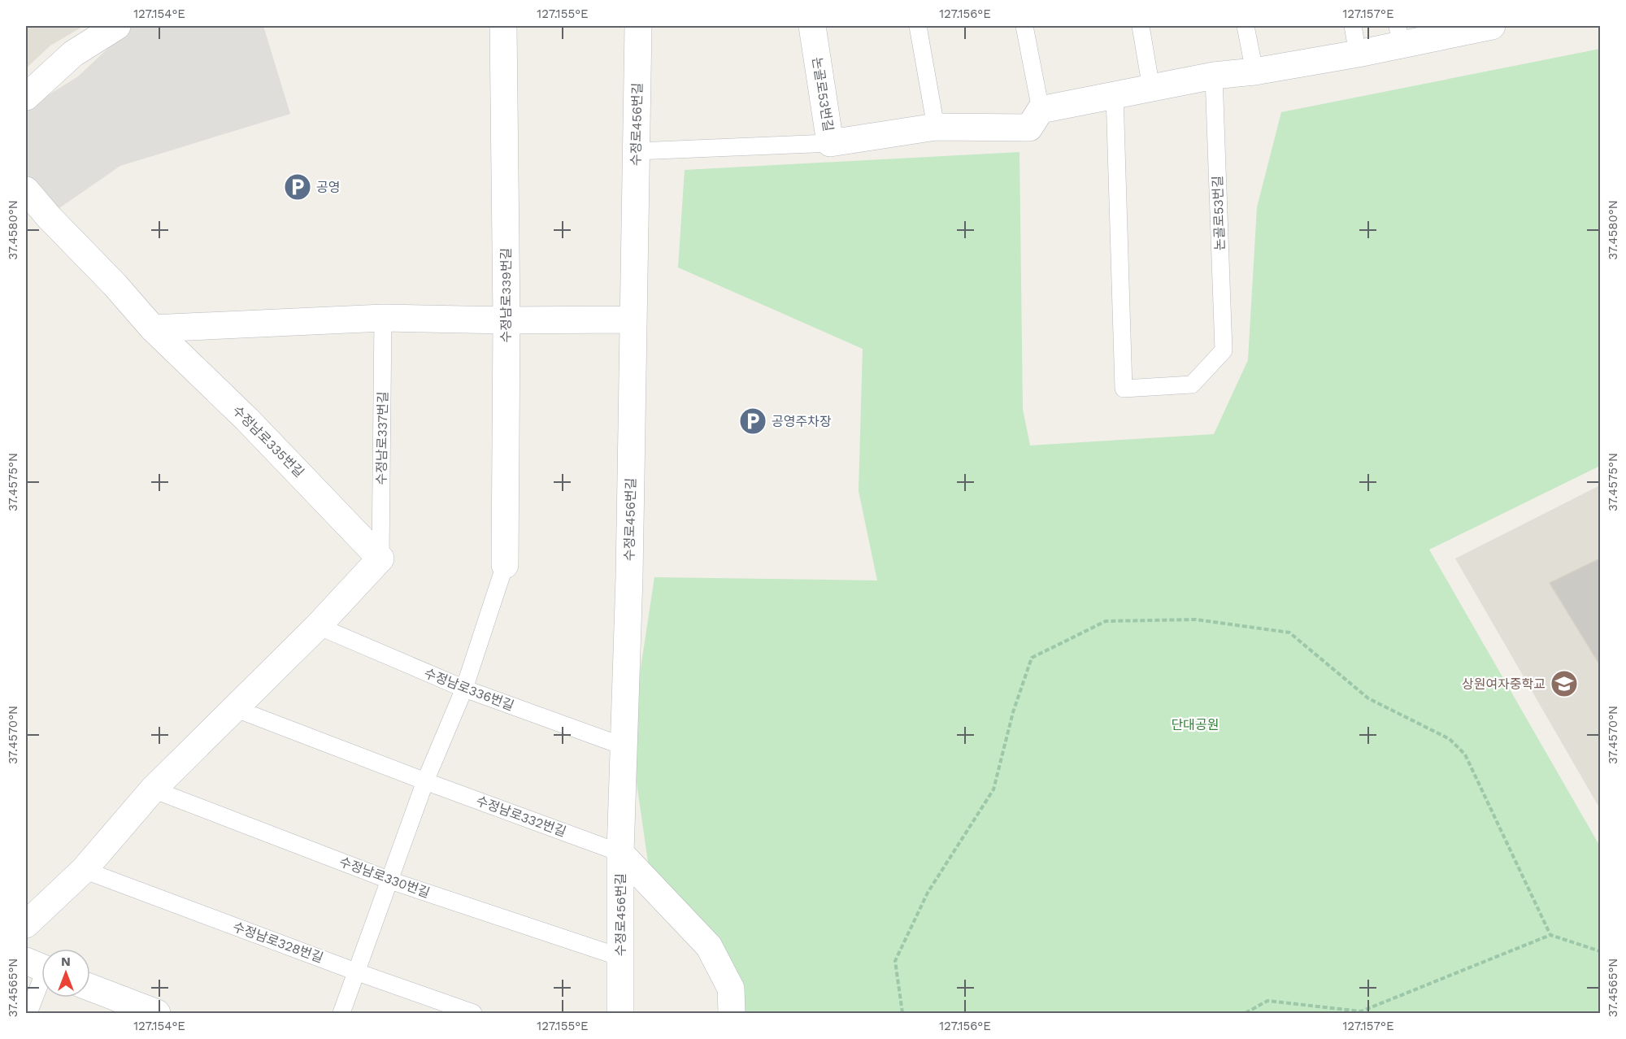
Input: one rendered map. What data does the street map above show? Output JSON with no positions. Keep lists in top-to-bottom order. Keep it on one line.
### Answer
{"streets":{"street":["논골로53번길","수정로456번길","수정남로339번길","수정남로335번길","수정남로332번길"],"lane":["수정남로337번길","수정남로336번길","수정남로330번길","수정남로328번길"]},"crossings":[["수정로456번길","수정남로336번길"],["수정로456번길","수정남로332번길"],["수정로456번길","수정남로330번길"],["수정남로337번길","수정남로335번길"]],"parks":["단대공원"],"places":{"parking":["공영","공영주차장"],"school or university":["상원여자중학교"]},"north":"top","coordinates":["127.154°E","127.155°E","127.156°E","127.157°E","37.4580°N","37.4575°N","37.4570°N","37.4565°N"]}
